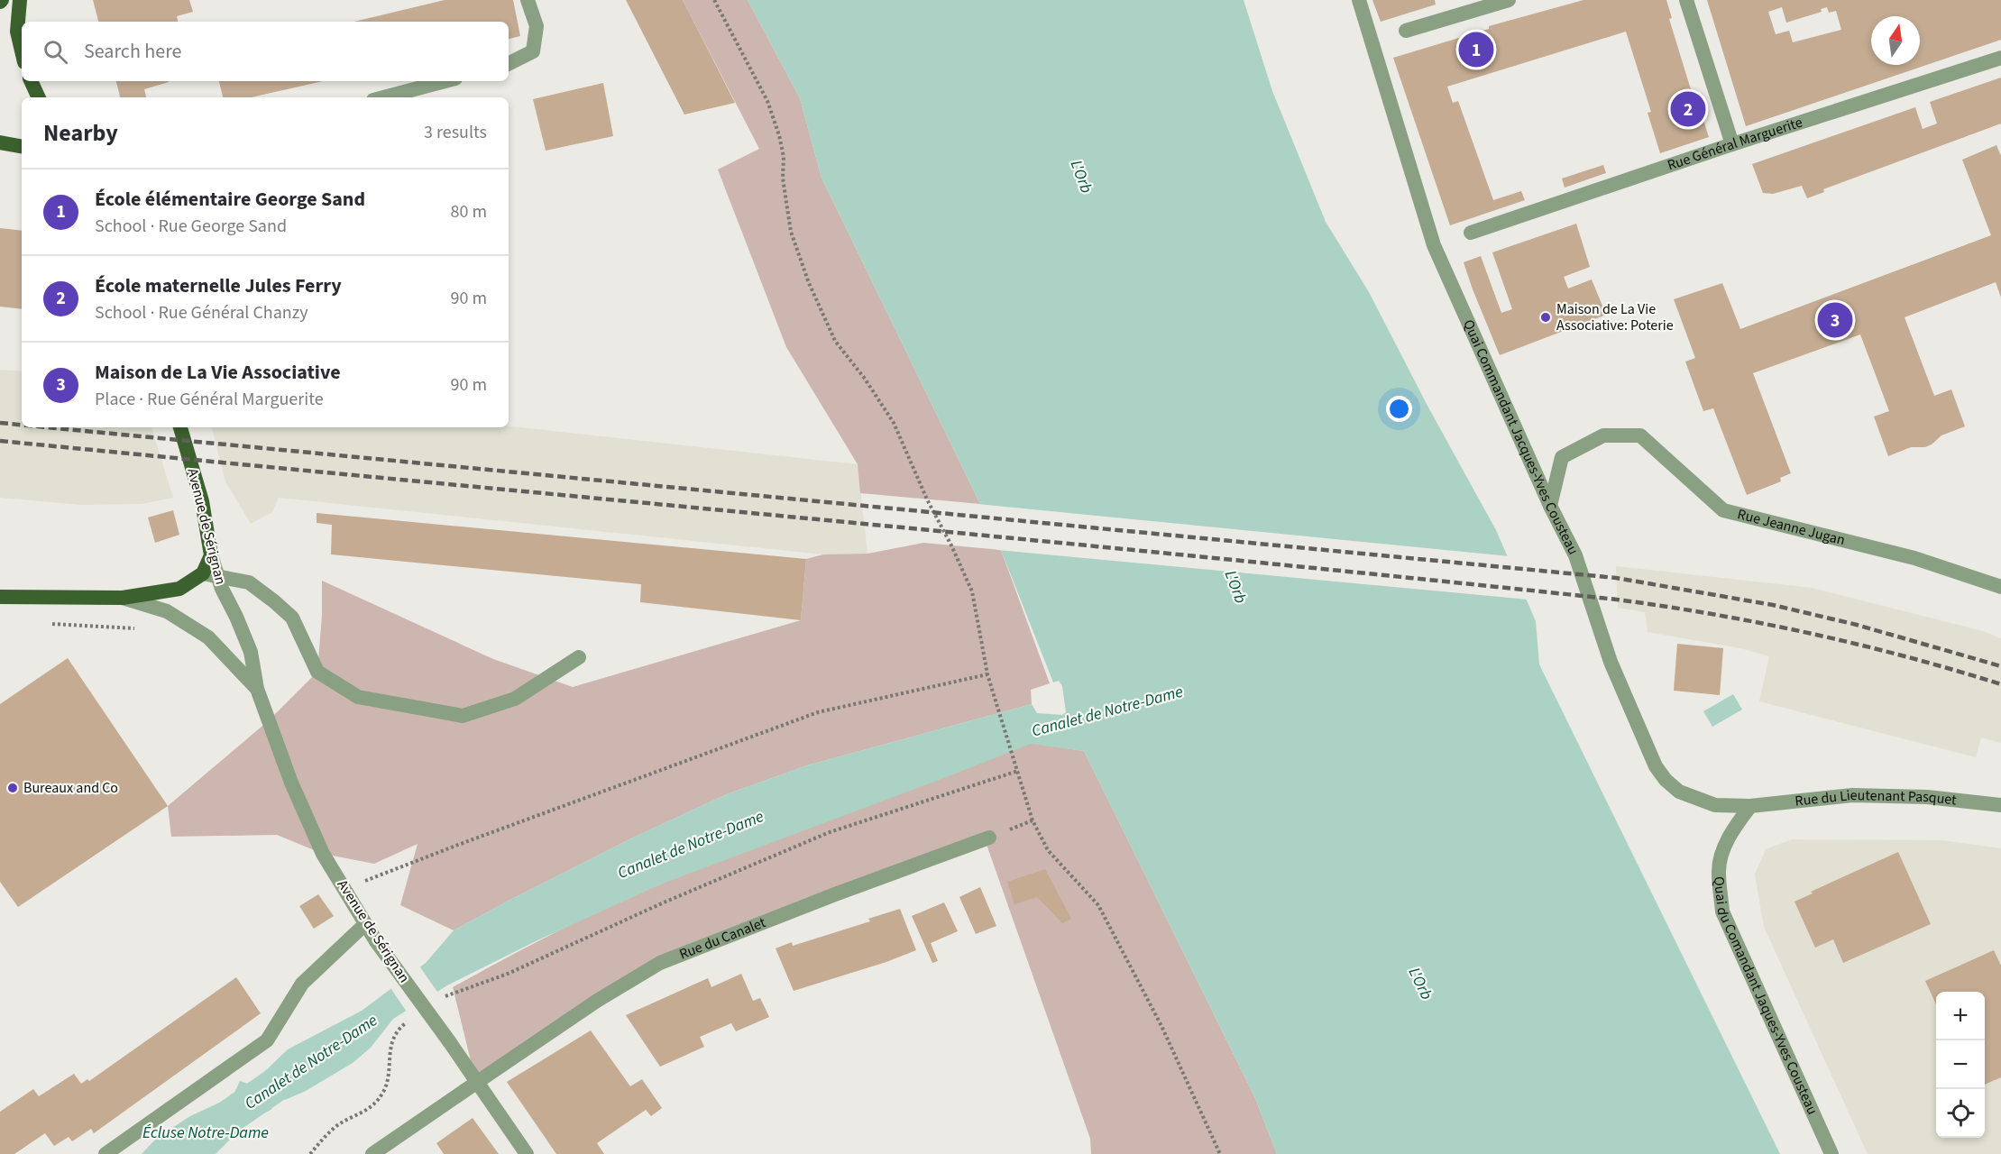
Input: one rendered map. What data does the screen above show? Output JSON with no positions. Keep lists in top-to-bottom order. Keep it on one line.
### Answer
{"streets":{"main road":["Avenue de Sérignan"],"street":["Rue Général Marguerite","Quai Commandant Jacques-Yves Cousteau","Rue Jeanne Jugan","Rue du Lieutenant Pasquet","Rue du Canalet","Quai du Comandant Jaques-Yves Cousteau"]},"crossings":[["Quai Commandant Jacques-Yves Cousteau","Rue Jeanne Jugan"],["Quai Commandant Jacques-Yves Cousteau","Rue du Lieutenant Pasquet"],["Quai Commandant Jacques-Yves Cousteau","Quai du Comandant Jaques-Yves Cousteau"],["Avenue de Sérignan","Rue du Canalet"],["Rue du Lieutenant Pasquet","Quai du Comandant Jaques-Yves Cousteau"]],"water":["L'Orb","Canalet de Notre-Dame","Écluse Notre-Dame"],"places":["Maison de La Vie Associative: Poterie","Bureaux and Co"],"north":"top","page":{"search":"Search here","pins":["1","2","3"],"heading":["Nearby","3 results"],"list":[{"mark":"1","name":"École élémentaire George Sand","note":"School · Rue George Sand","value":"80 m"},{"mark":"2","name":"École maternelle Jules Ferry","note":"School · Rue Général Chanzy","value":"90 m"},{"mark":"3","name":"Maison de La Vie Associative","note":"Place · Rue Général Marguerite","value":"90 m"}],"map_buttons":["+","−"]}}
